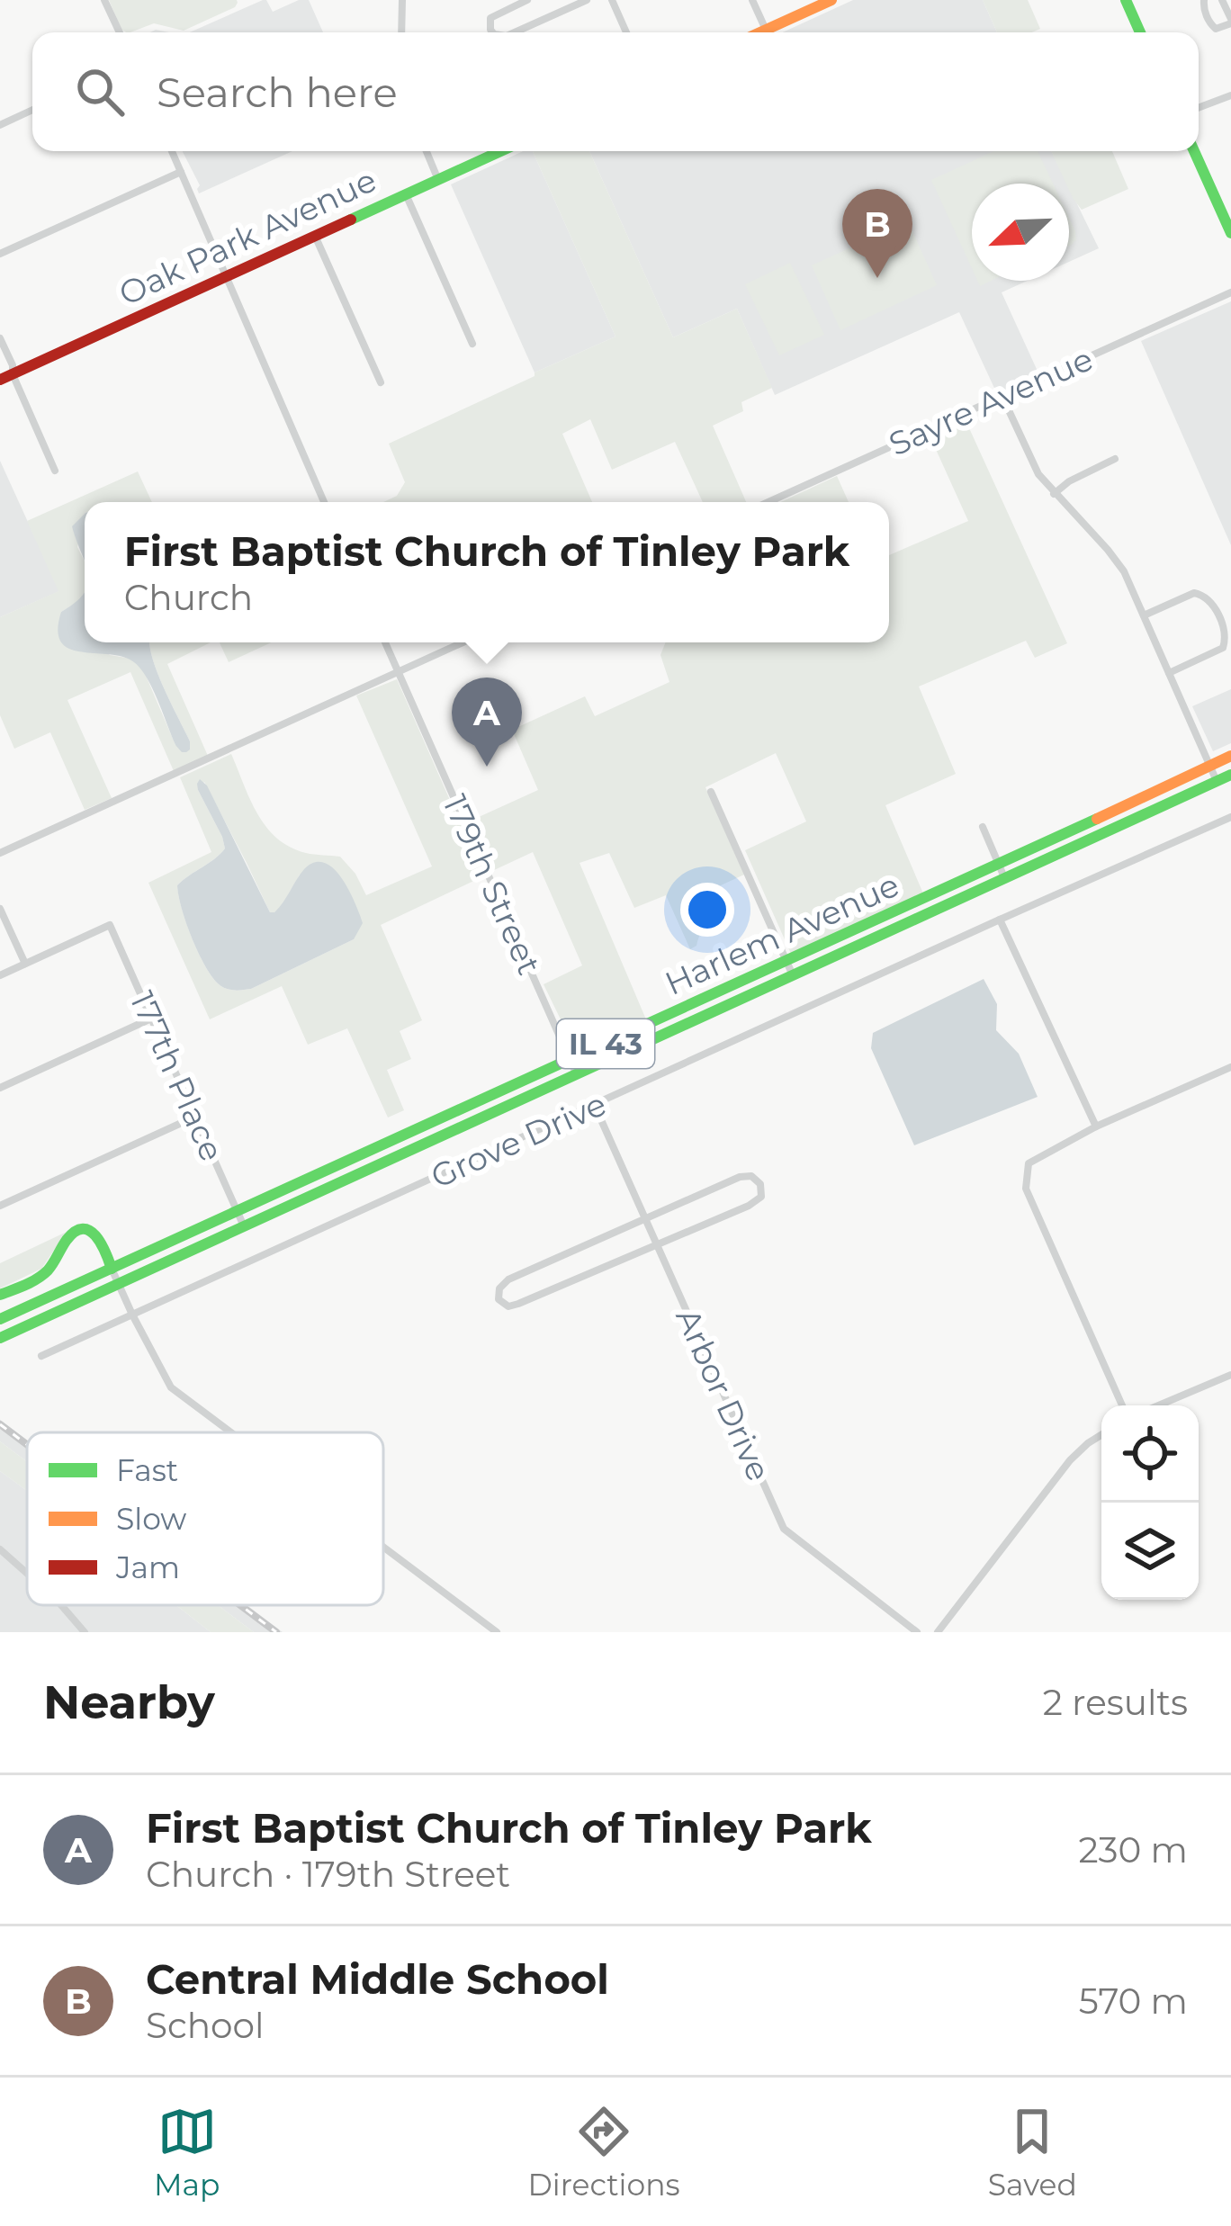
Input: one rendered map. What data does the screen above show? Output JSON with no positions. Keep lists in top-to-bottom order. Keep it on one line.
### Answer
{"streets":{"main road":["Oak Park Avenue","Harlem Avenue","IL 43"],"street":["Sayre Avenue","179th Street","177th Place","Grove Drive","Arbor Drive"]},"crossings":[["179th Street","Harlem Avenue"],["Harlem Avenue","177th Place"],["Grove Drive","Arbor Drive"]],"legend":["Fast","Slow","Jam"],"north":"bottom left","page":{"search":"Search here","pins":["B","A"],"popup":["First Baptist Church of Tinley Park","Church"],"heading":["Nearby","2 results"],"list":[{"mark":"A","name":"First Baptist Church of Tinley Park","note":"Church · 179th Street","value":"230 m"},{"mark":"B","name":"Central Middle School","note":"School","value":"570 m"}],"nav":["Map","Directions","Saved"]}}
